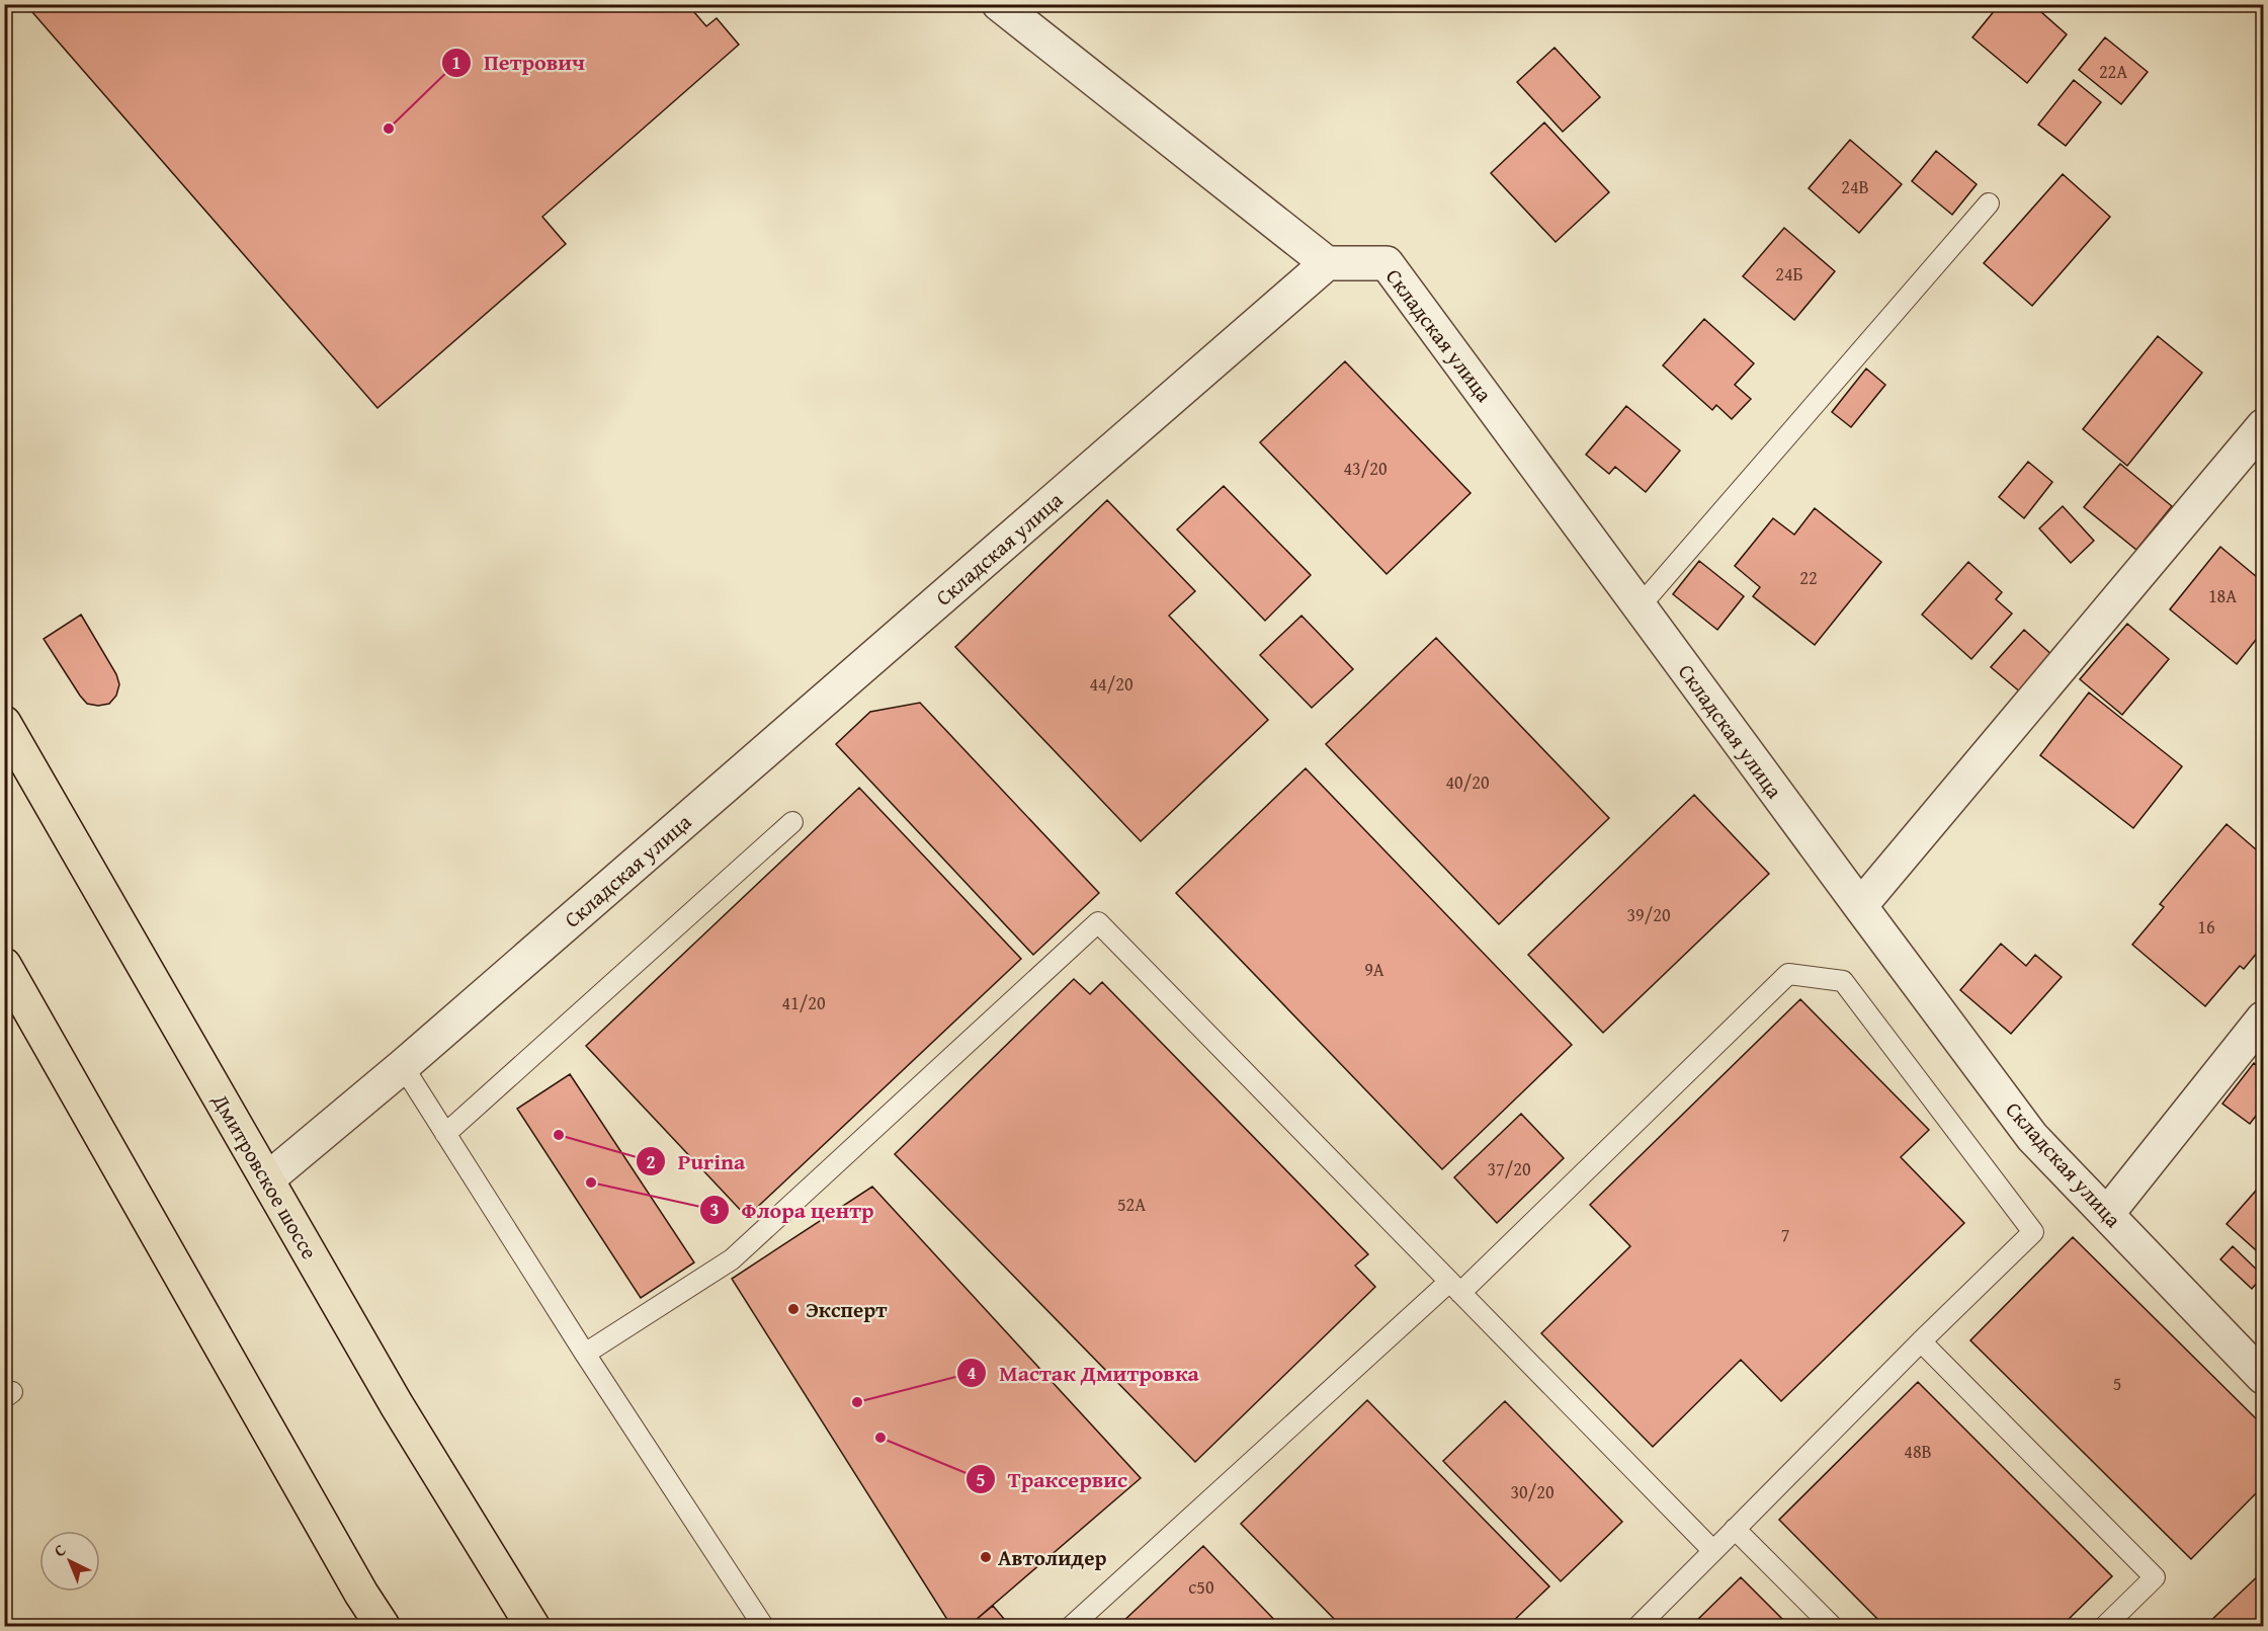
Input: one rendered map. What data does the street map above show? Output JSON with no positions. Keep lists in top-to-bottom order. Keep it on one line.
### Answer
{"streets":{"highway":["Дмитровское шоссе"],"street":["Складская улица"]},"crossings":[["Складская улица","Дмитровское шоссе"]],"places":["Петрович","Purina","Флора центр","Эксперт","Мастак Дмитровка","Траксервис","Автолидер"],"house_numbers":["22А","24В","24Б","43/20","22","18А","44/20","40/20","39/20","16","9А","41/20","37/20","52А","7","5","48В","30/20","с50"],"north":"top left"}
